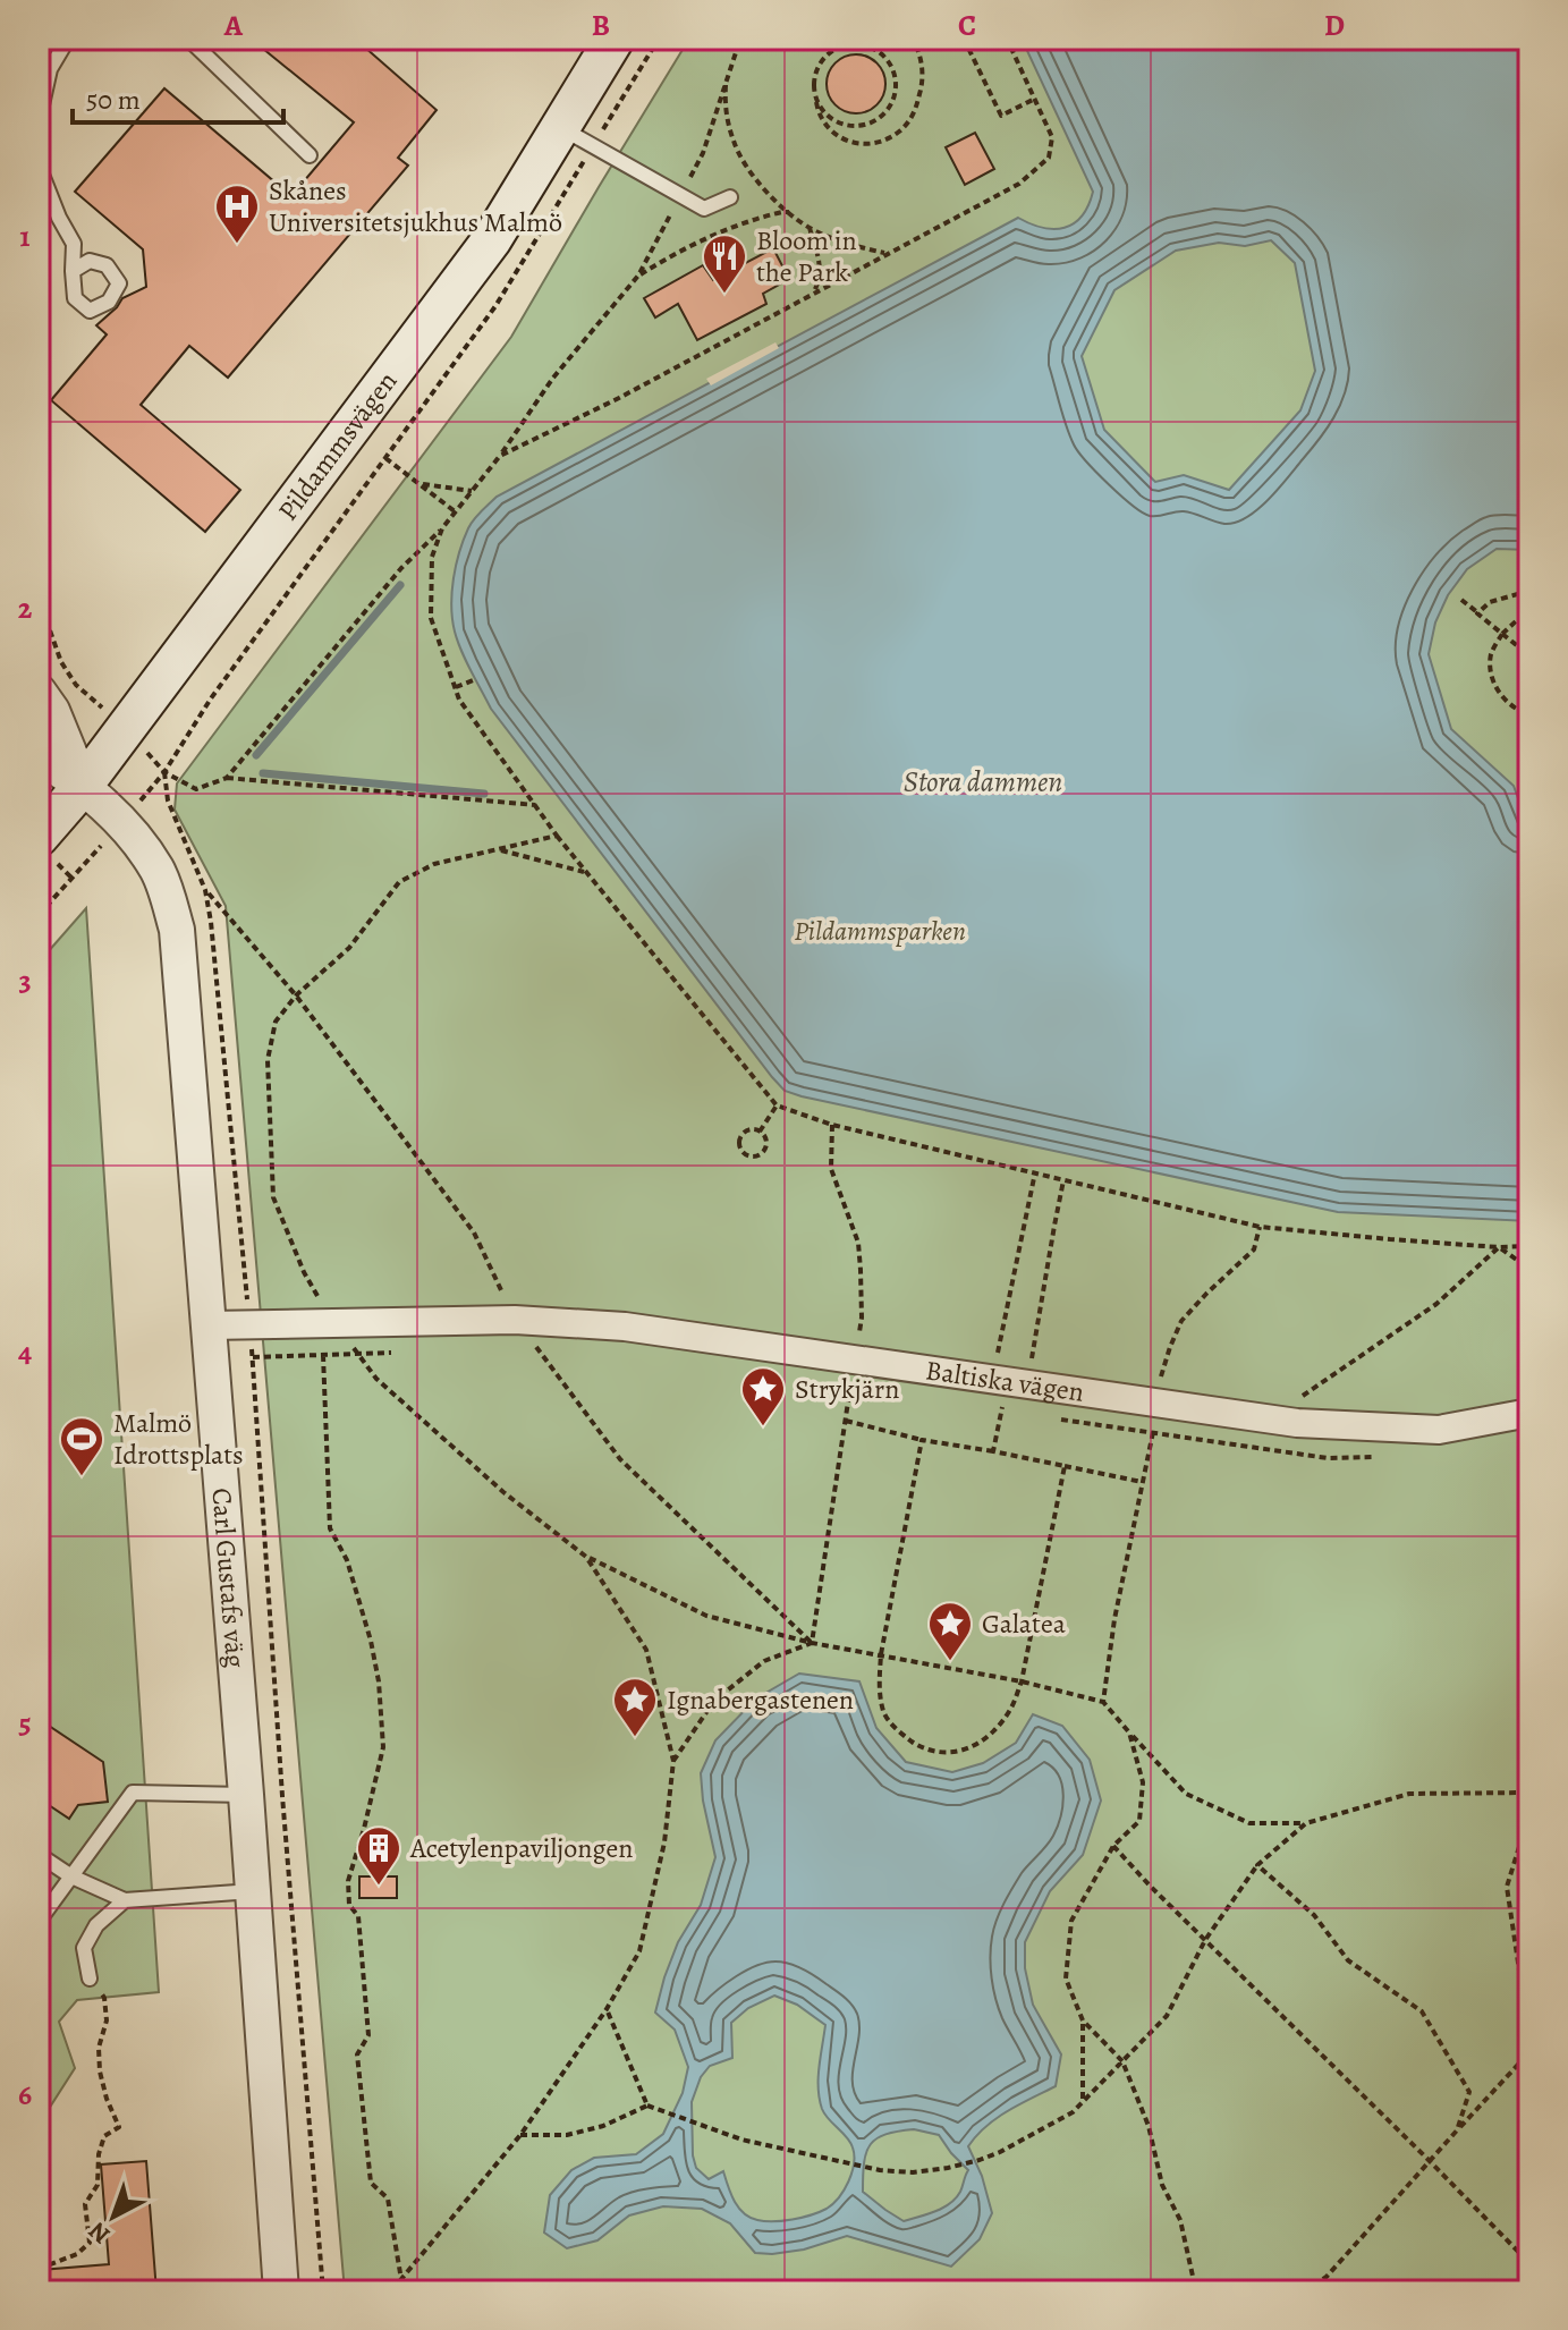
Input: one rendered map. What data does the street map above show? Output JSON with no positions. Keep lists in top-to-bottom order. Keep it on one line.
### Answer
{"streets":{"main road":["Pildammsvägen"],"street":["Baltiska vägen","Carl Gustafs väg"]},"crossings":[["Pildammsvägen","Carl Gustafs väg"],["Baltiska vägen","Carl Gustafs väg"]],"water":["Stora dammen"],"parks":["Pildammsparken"],"places":{"hospital":["Skånes Universitetsjukhus Malmö"],"restaurant":["Bloom in the Park"],"place":["Strykjärn","Galatea","Ignabergastenen"],"sports":["Malmö Idrottsplats"],"building":["Acetylenpaviljongen"]},"scale_bar":"50 m","north":"bottom left","grid":{"columns":["A","B","C","D"],"rows":["1","2","3","4","5","6"]}}
